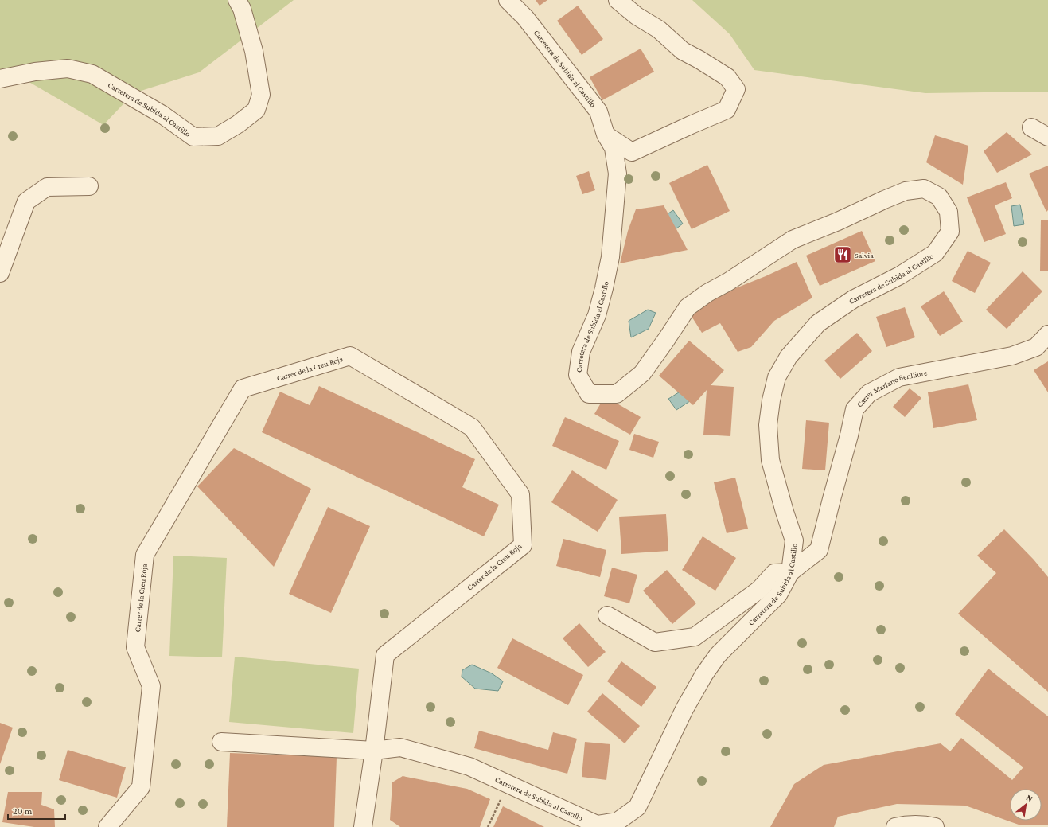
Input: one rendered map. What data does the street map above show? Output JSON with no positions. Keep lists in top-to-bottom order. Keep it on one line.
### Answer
{"streets":{"street":["Carretera de Subida al Castillo","Carrer de la Creu Roja","Carrer Mariano Benlliure"]},"crossings":[["Carretera de Subida al Castillo","Carrer de la Creu Roja"],["Carretera de Subida al Castillo","Carrer Mariano Benlliure"]],"places":{"restaurant":["Salvia"]},"scale_bar":"20 m","north":"top right"}
